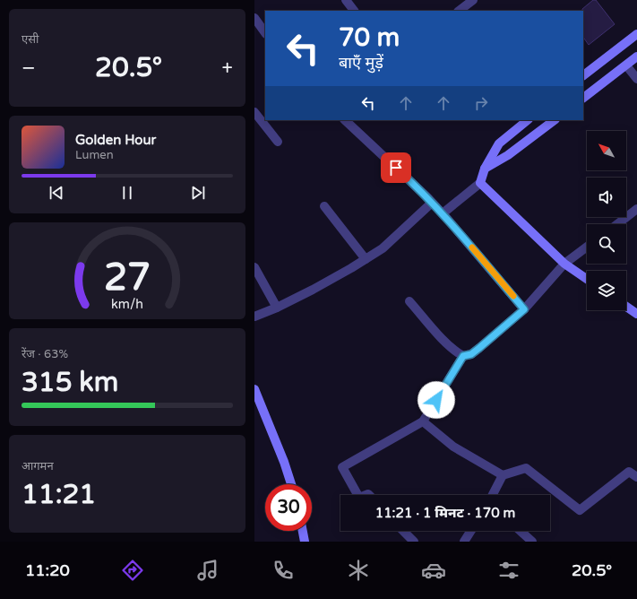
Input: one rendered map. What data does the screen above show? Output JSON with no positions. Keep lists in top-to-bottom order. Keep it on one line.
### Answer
{"north":"top left","page":{"tile":["एसी",["रेंज · 63%","315 km"],["आगमन","11:21"]],"turn":["70 m","बाएँ मुड़ें"],"heat":["−","20.5°","+"],"song":["Golden Hour","Lumen"],"limit":"30","trip":"11:21 · 1 मिनट · 170 m","tabs":["11:20","20.5°"],"gauge":["27","km/h"]}}
